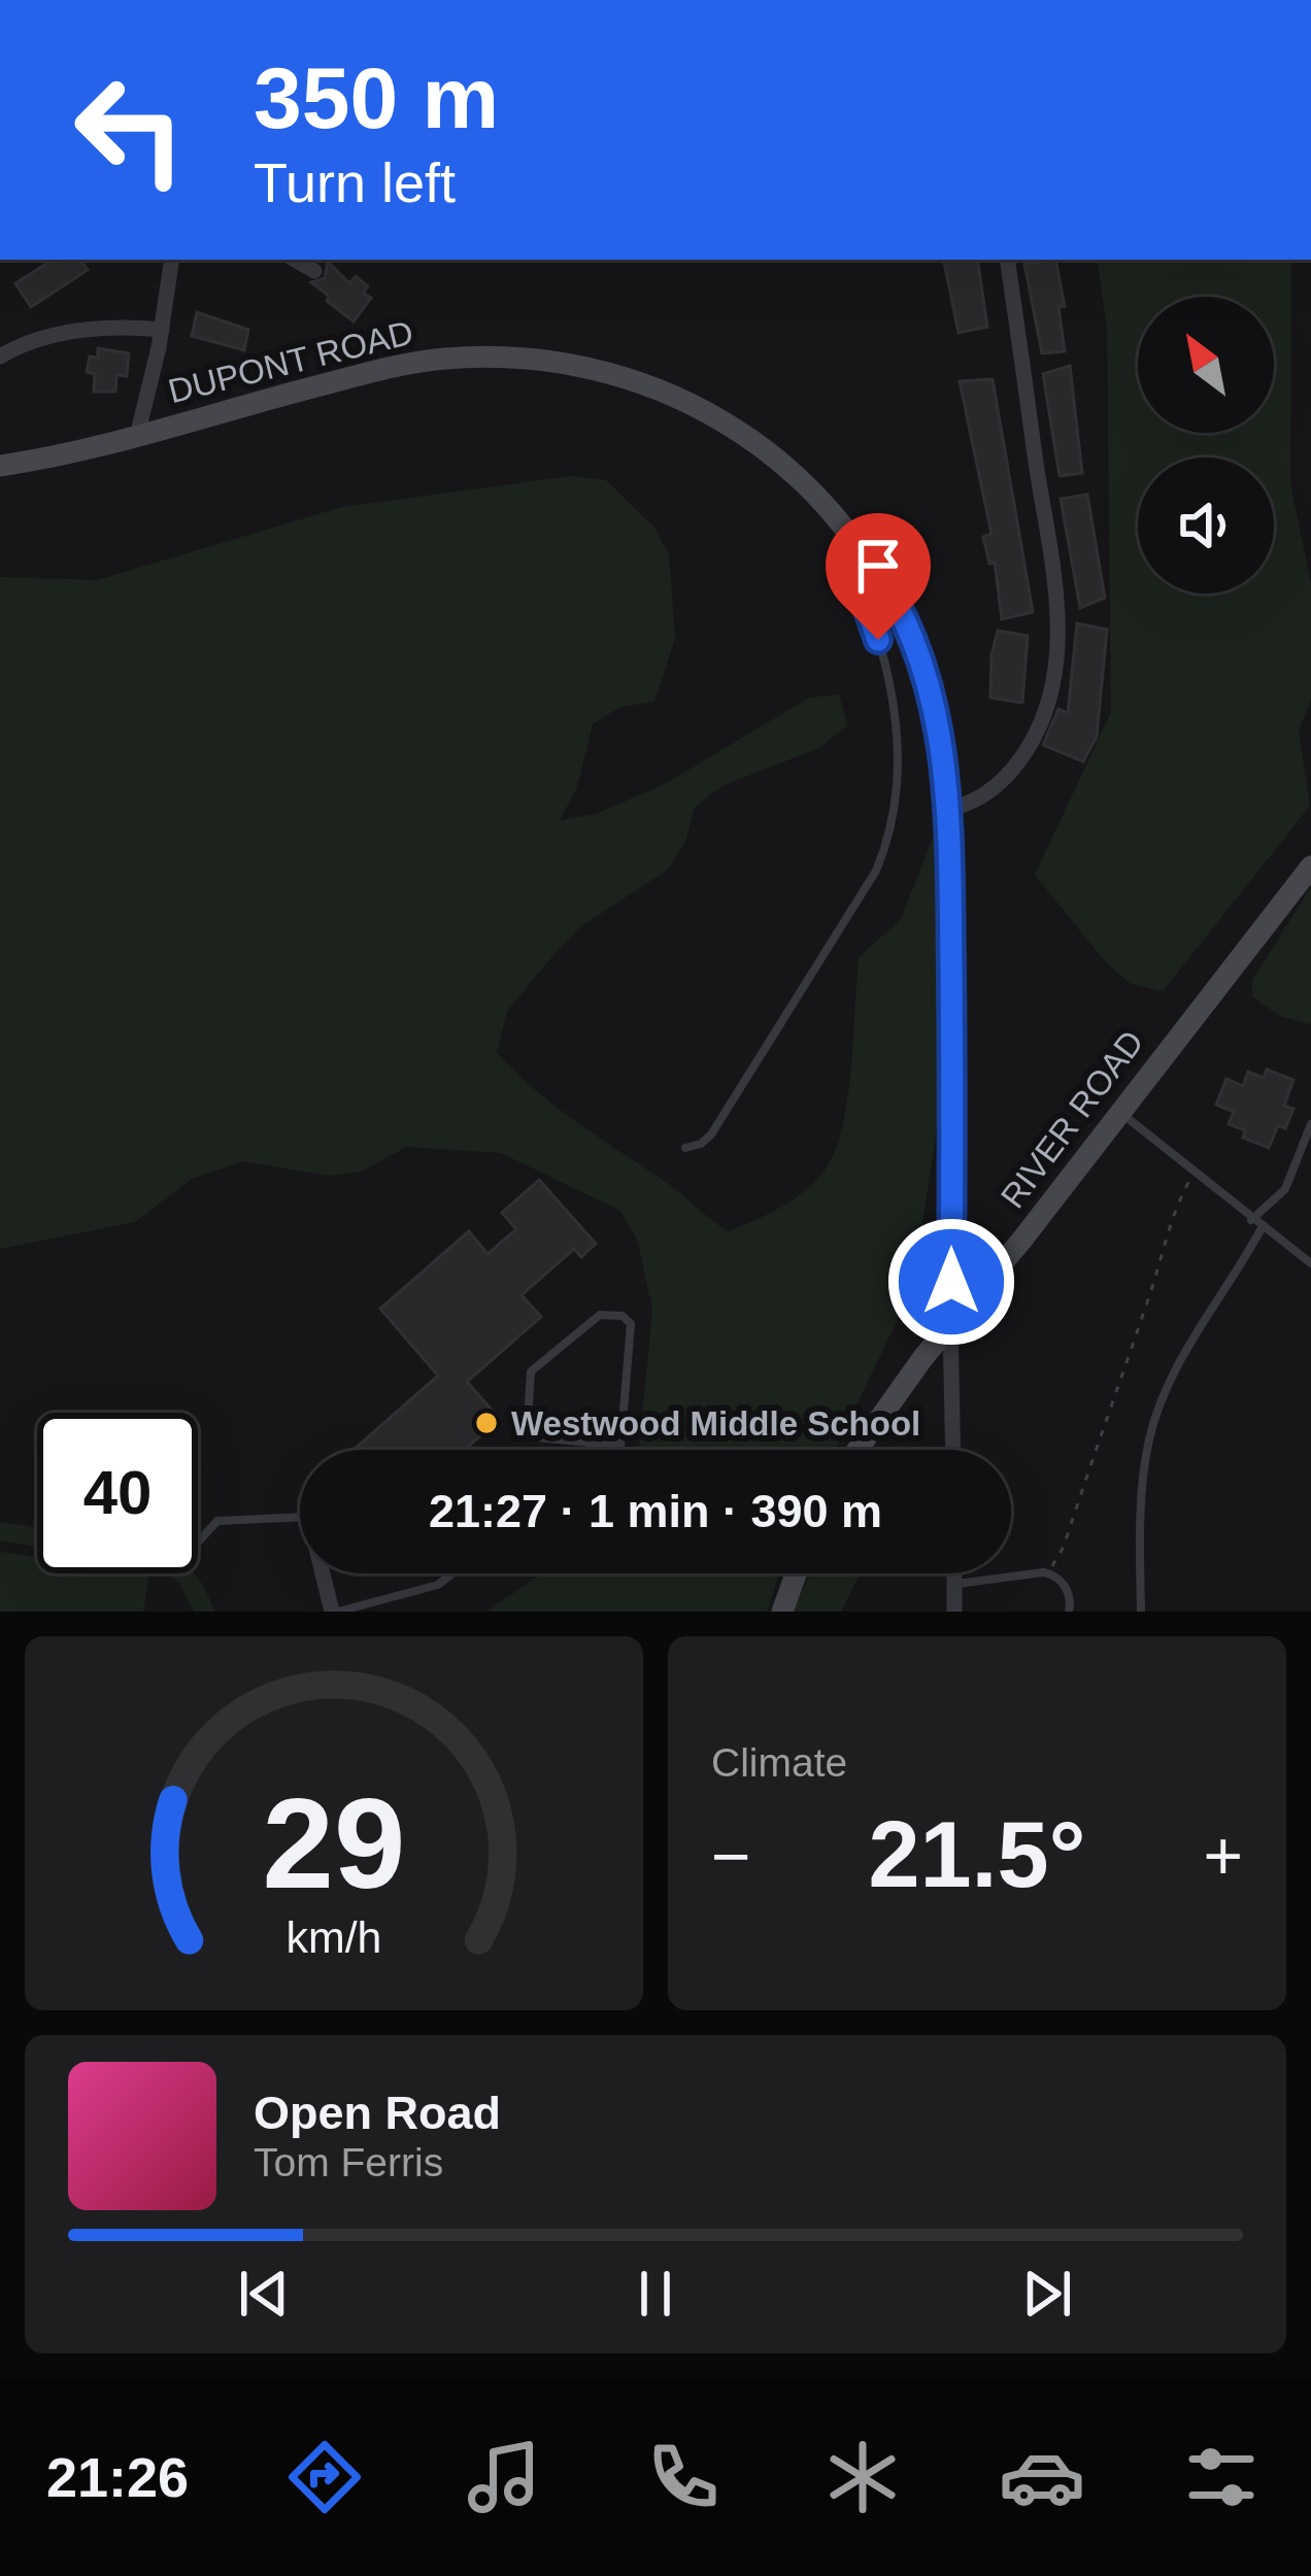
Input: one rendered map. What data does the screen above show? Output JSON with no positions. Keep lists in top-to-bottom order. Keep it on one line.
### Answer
{"streets":{"street":["DUPONT ROAD","RIVER ROAD"]},"crossings":[["DUPONT ROAD","RIVER ROAD"]],"places":["Westwood Middle School"],"north":"top left","page":{"turn":["350 m","Turn left"],"limit":"40","trip":"21:27 · 1 min · 390 m","tile":"Climate","heat":["−","21.5°","+"],"song":["Open Road","Tom Ferris"],"tabs":"21:26","gauge":["29","km/h"]}}
